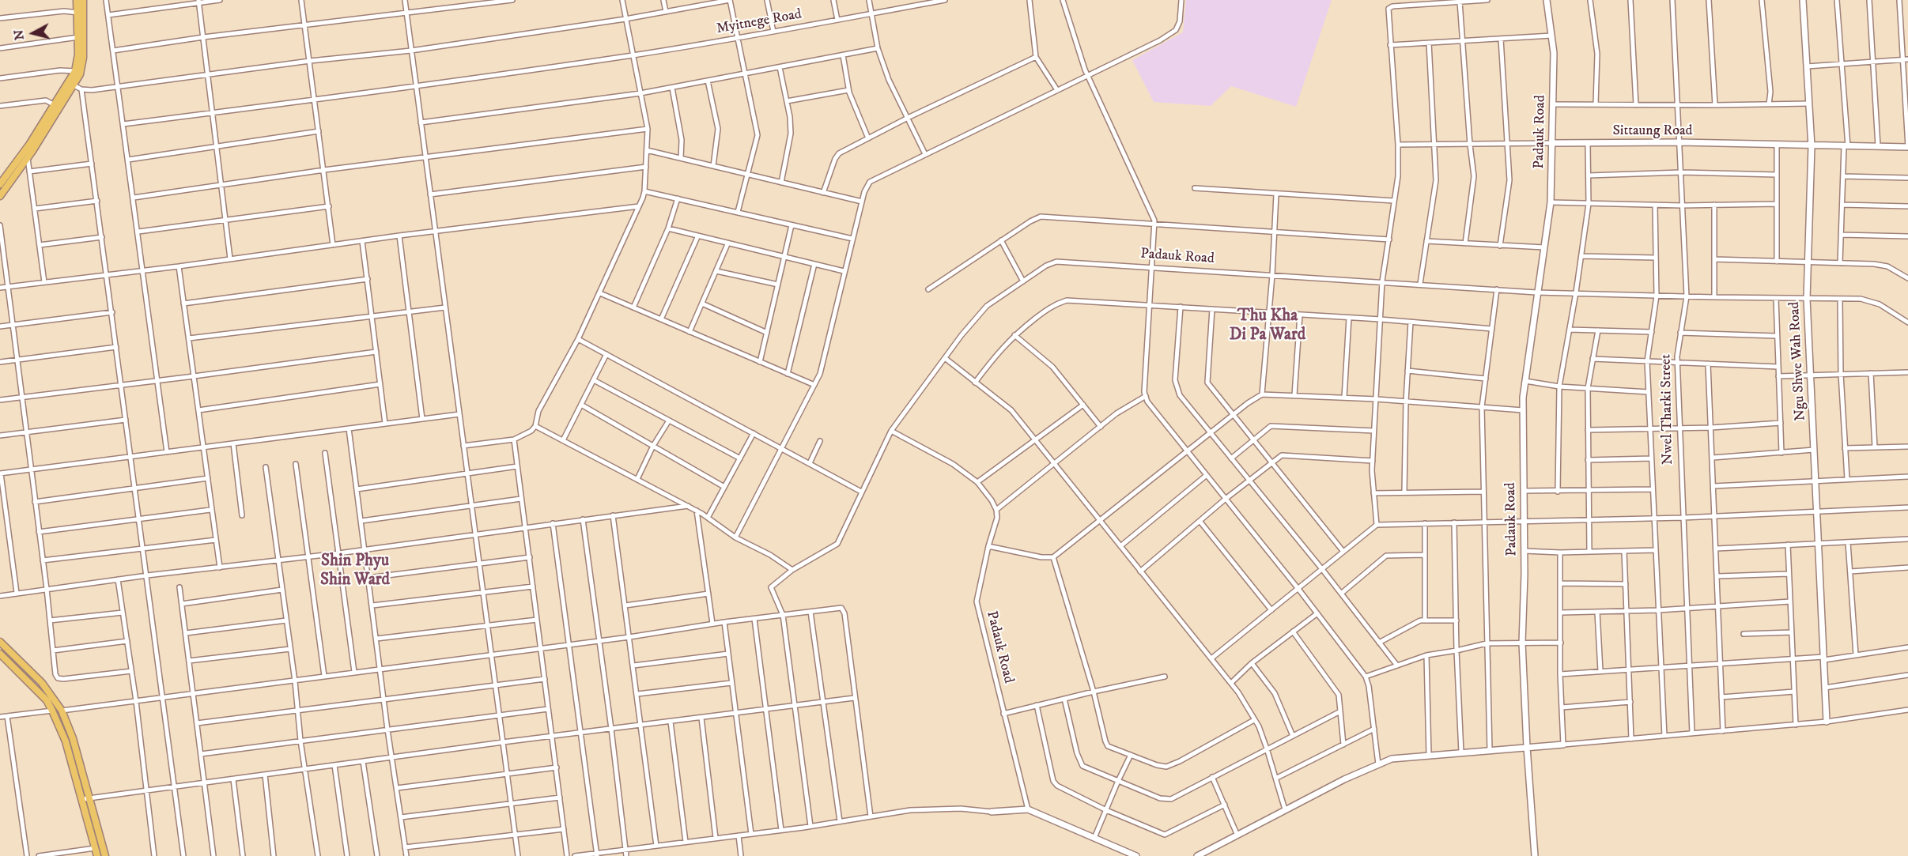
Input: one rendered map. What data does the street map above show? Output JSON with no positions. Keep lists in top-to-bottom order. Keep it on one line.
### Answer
{"streets":{"street":["Myitnege Road","Sittaung Road","Padauk Road","Ngu Shwe Wah Road","Nwel Tharki Street"]},"crossings":[["Sittaung Road","Padauk Road"],["Sittaung Road","Ngu Shwe Wah Road"],["Sittaung Road","Nwel Tharki Street"],["Padauk Road","Ngu Shwe Wah Road"],["Padauk Road","Nwel Tharki Street"]],"districts":["Thu Kha Di Pa Ward","Shin Phyu Shin Ward"],"north":"left"}
